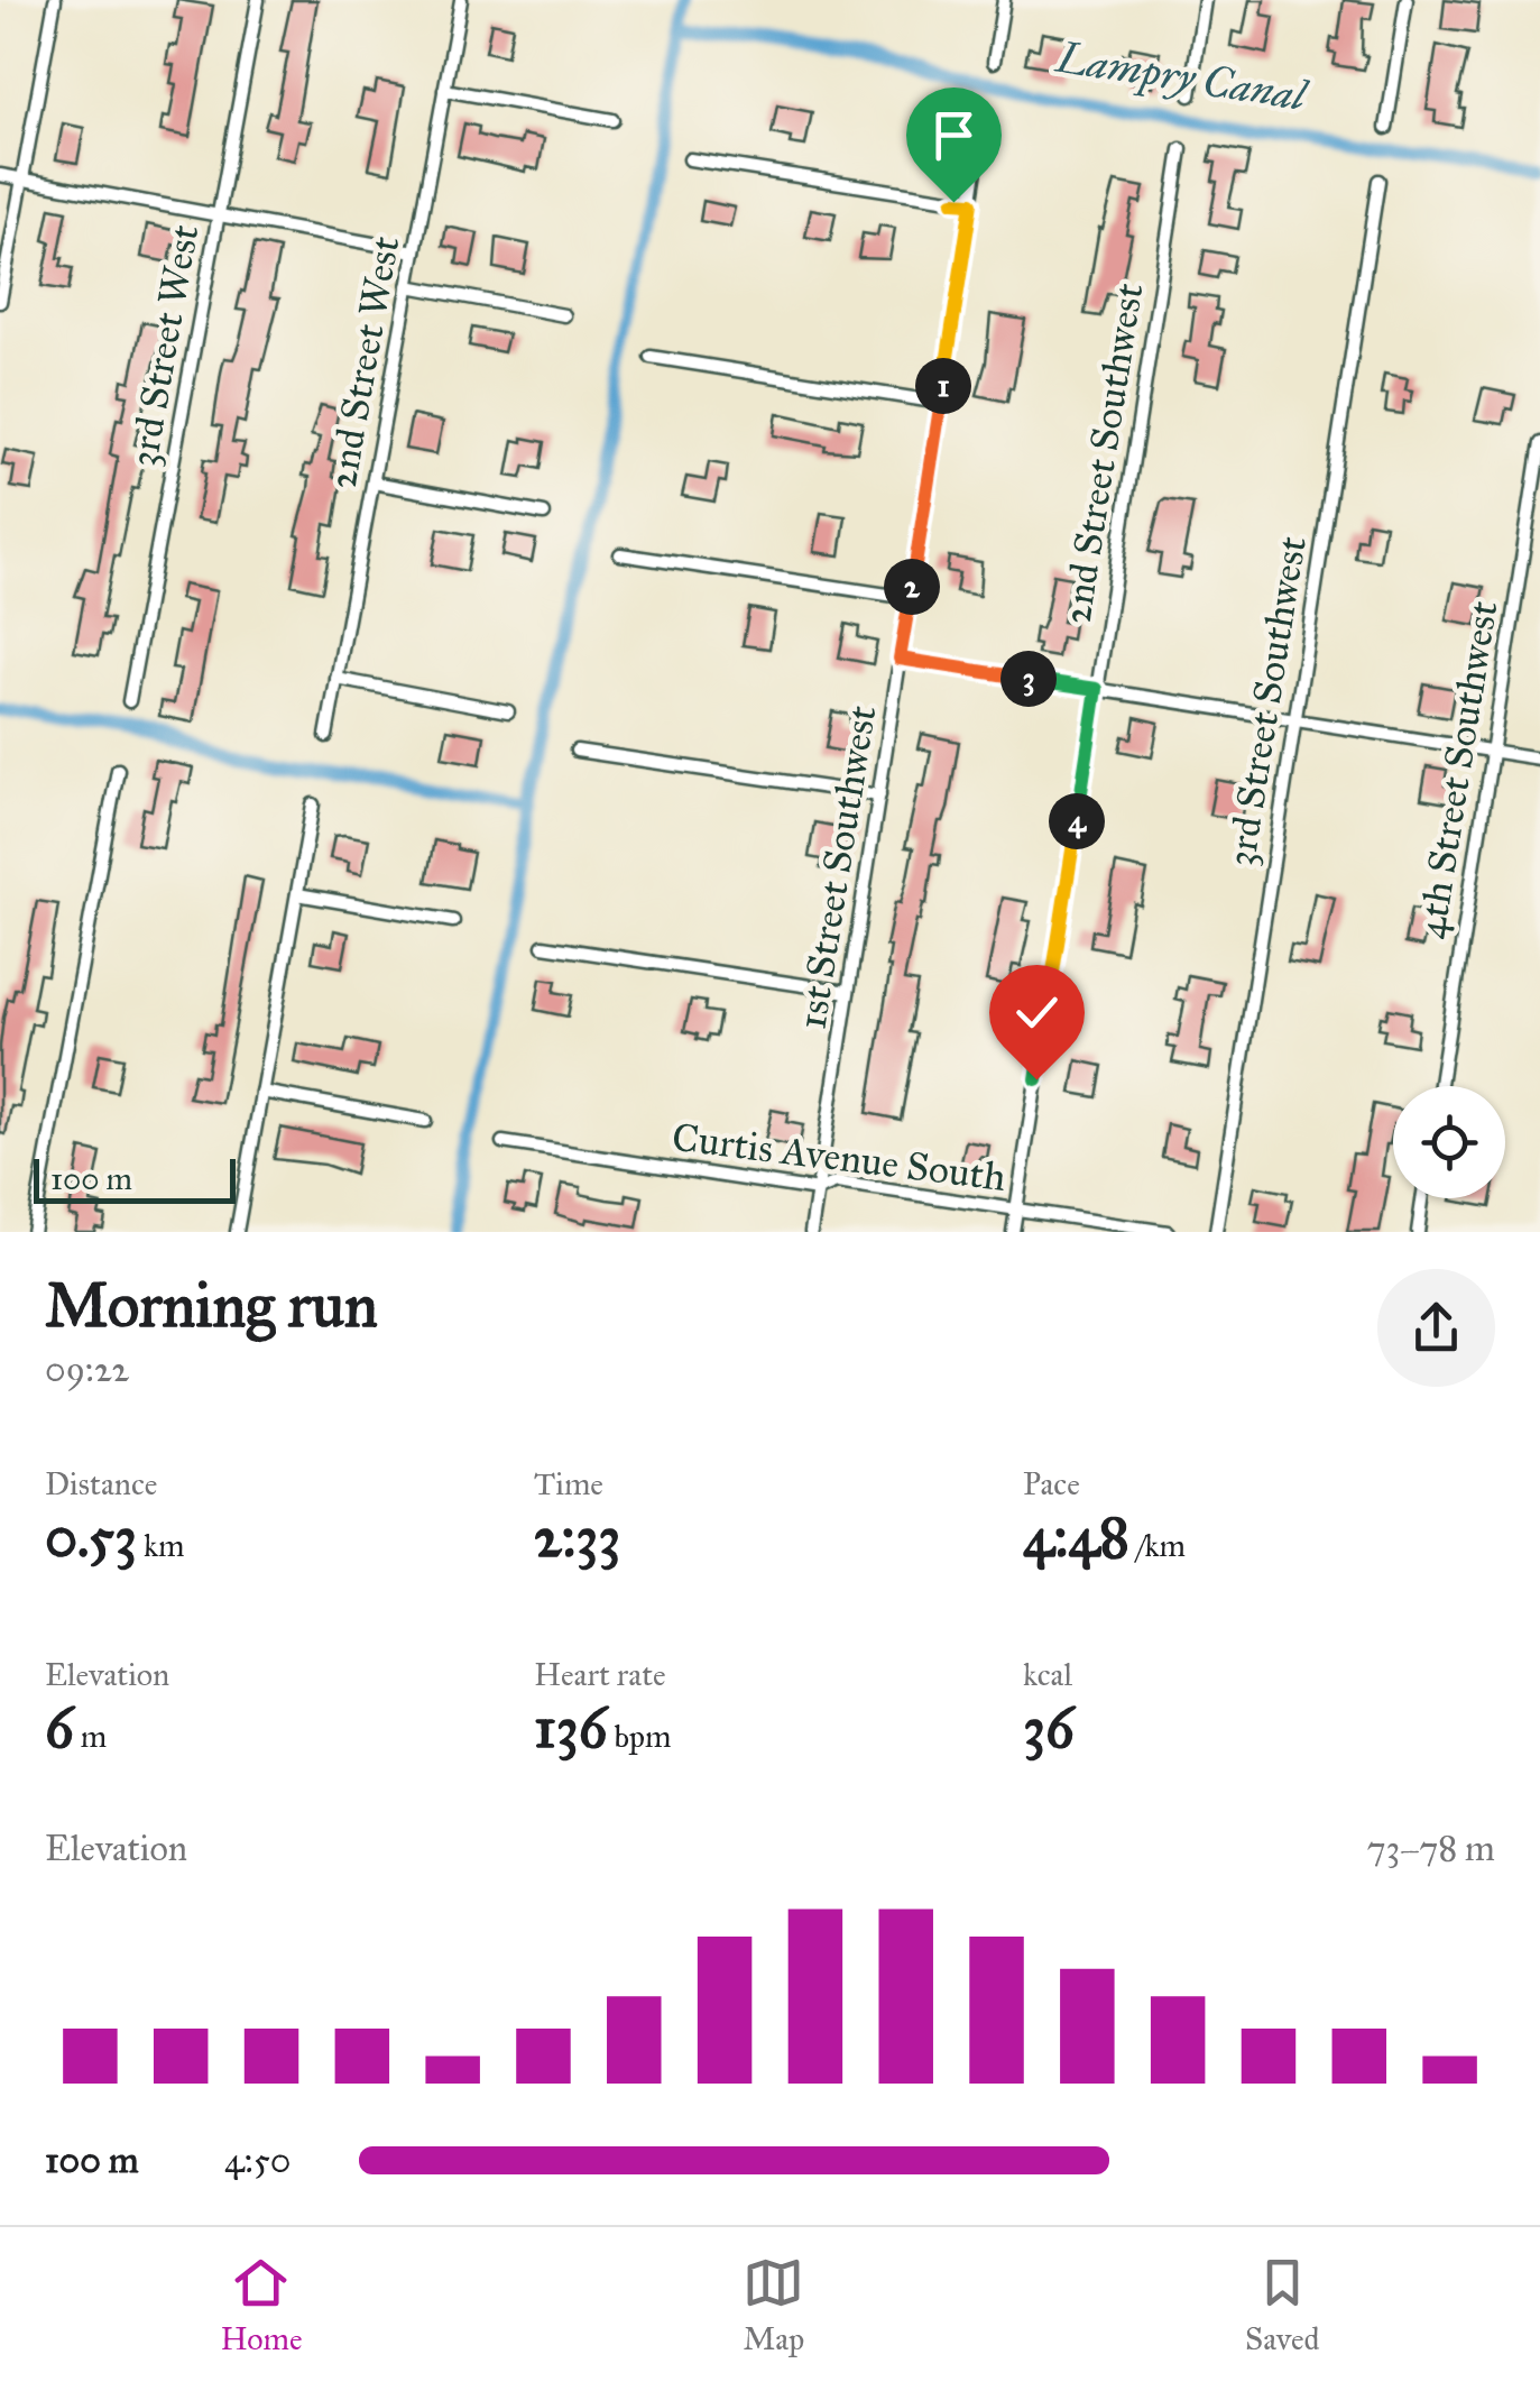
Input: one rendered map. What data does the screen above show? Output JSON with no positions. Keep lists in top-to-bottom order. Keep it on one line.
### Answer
{"streets":{"street":["3rd Street West","2nd Street West","2nd Street Southwest","3rd Street Southwest","4th Street Southwest","1st Street Southwest","Curtis Avenue South"]},"crossings":[["2nd Street Southwest","Curtis Avenue South"],["1st Street Southwest","Curtis Avenue South"]],"water":["Lampry Canal"],"scale_bar":"100 m","page":{"pins":["1","2","3","4"],"scale":"100 m","heading":["Morning run","09:22"],"stats":[["Distance","0.53 km"],["Time","2:33"],["Pace","4:48 /km"],["Elevation","6 m"],["Heart rate","136 bpm"],["kcal","36"]],"chart":["Elevation","73–78 m"],"list":[{"name":"100 m","note":"4:50"}],"tabs":["Home","Map","Saved"]}}
